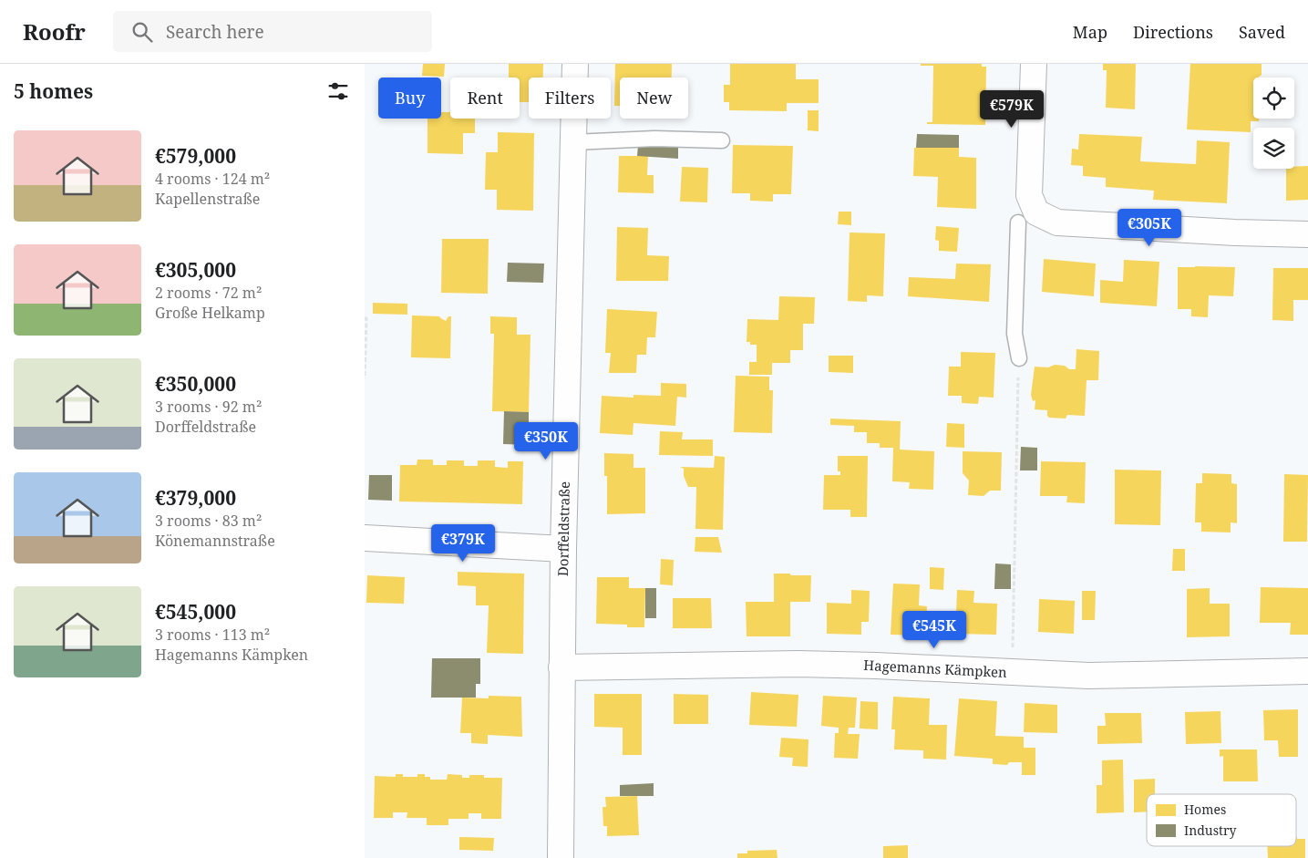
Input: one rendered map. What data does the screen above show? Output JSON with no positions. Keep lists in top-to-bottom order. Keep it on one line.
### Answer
{"streets":{"street":["Dorffeldstraße","Hagemanns Kämpken"]},"crossings":[["Dorffeldstraße","Hagemanns Kämpken"]],"legend":["Homes","Industry"],"page":{"header":"Roofr","search":"Search here","nav":["Map","Directions","Saved"],"heading":"5 homes","chip":["Buy","Rent","Filters","New"],"price":["€579K","€305K","€350K","€379K","€545K"],"list":[{"name":"€579,000","note":"4 rooms · 124 m² · Kapellenstraße"},{"name":"€305,000","note":"2 rooms · 72 m² · Große Helkamp"},{"name":"€350,000","note":"3 rooms · 92 m² · Dorffeldstraße"},{"name":"€379,000","note":"3 rooms · 83 m² · Könemannstraße"},{"name":"€545,000","note":"3 rooms · 113 m² · Hagemanns Kämpken"}]}}
